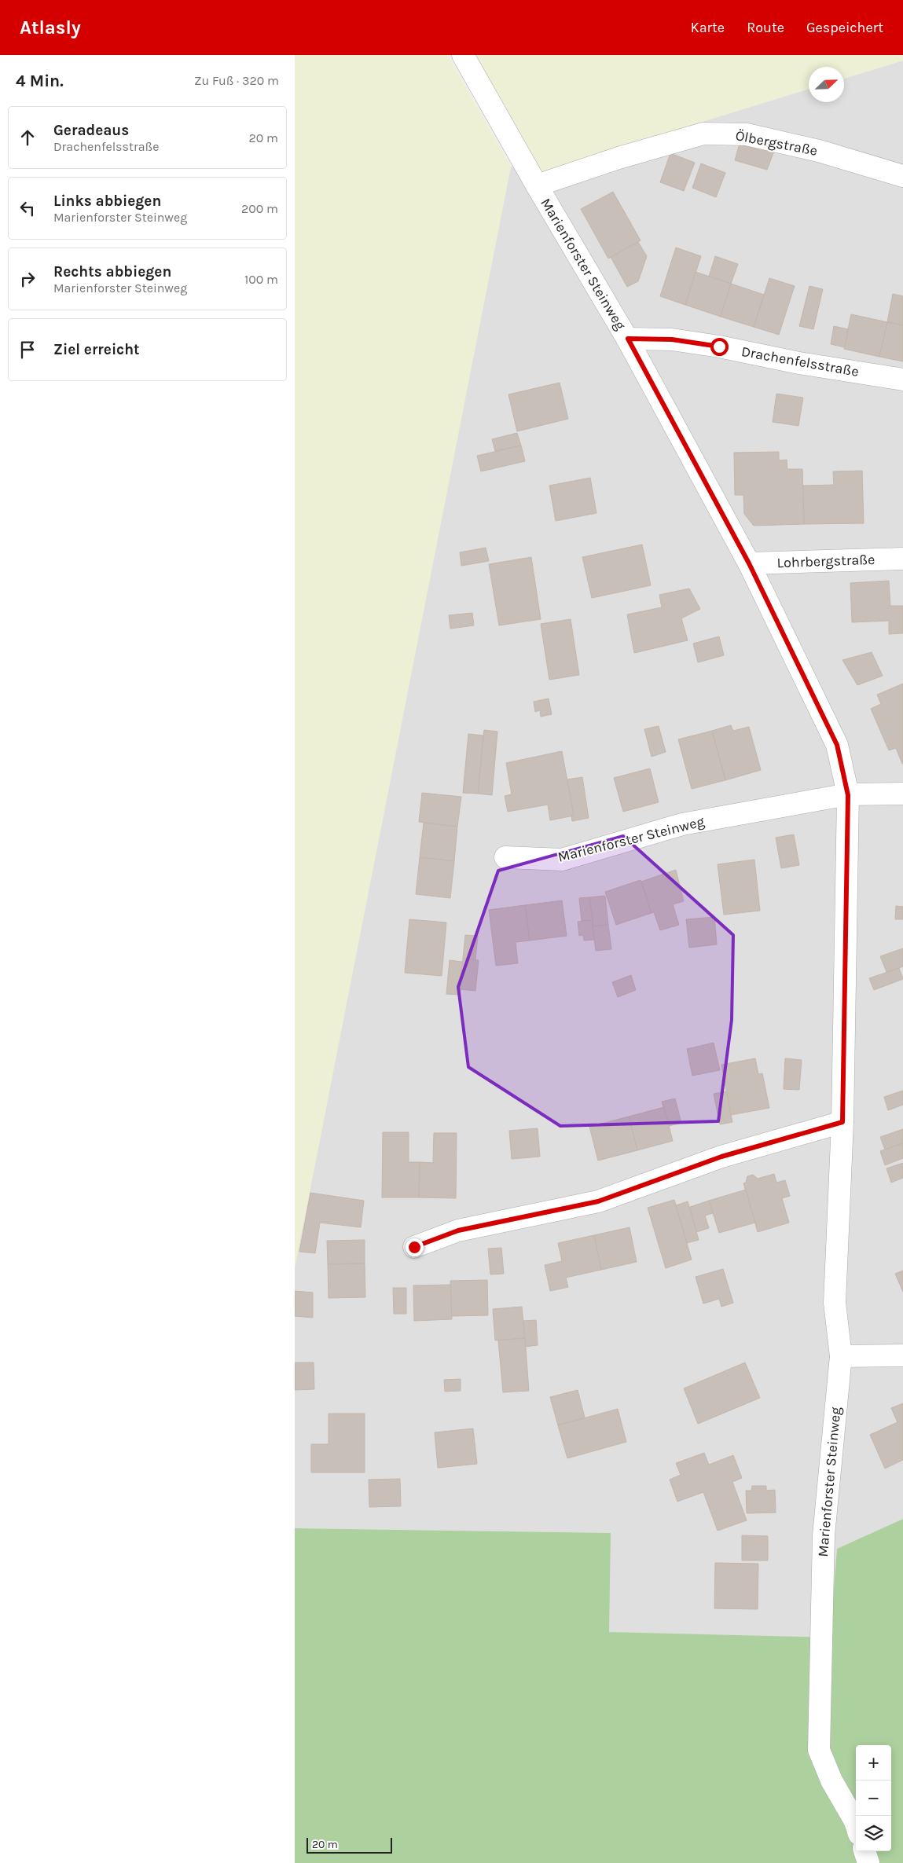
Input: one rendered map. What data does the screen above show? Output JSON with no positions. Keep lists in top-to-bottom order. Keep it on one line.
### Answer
{"streets":{"street":["Ölbergstraße","Marienforster Steinweg","Drachenfelsstraße","Lohrbergstraße"]},"crossings":[["Ölbergstraße","Marienforster Steinweg"],["Marienforster Steinweg","Drachenfelsstraße"],["Marienforster Steinweg","Lohrbergstraße"]],"scale_bar":"20 m","north":"top right","page":{"header":"Atlasly","nav":["Karte","Route","Gespeichert"],"heading":["4 Min.","Zu Fuß · 320 m"],"list":[["Geradeaus","Drachenfelsstraße","20 m"],["Links abbiegen","Marienforster Steinweg","200 m"],["Rechts abbiegen","Marienforster Steinweg","100 m"],"Ziel erreicht"],"map_buttons":["+","−"],"scale":"20 m"}}
